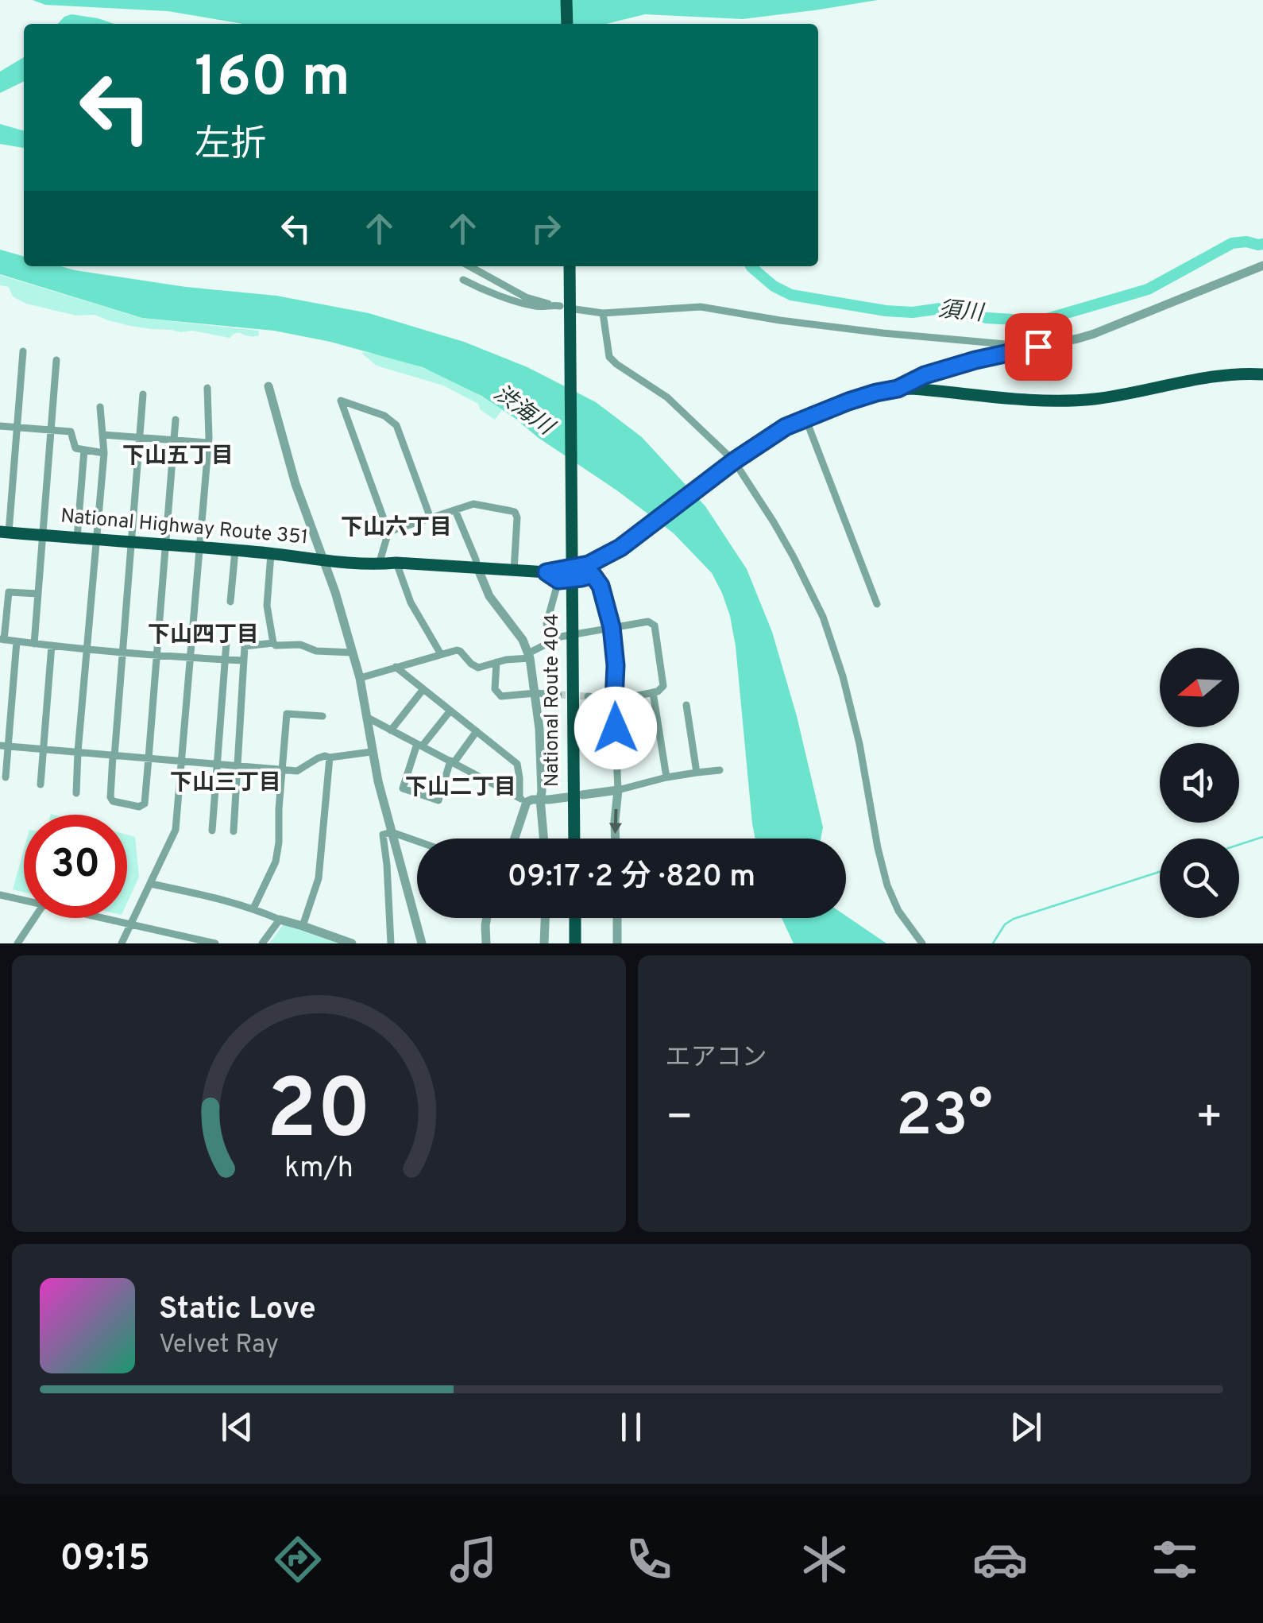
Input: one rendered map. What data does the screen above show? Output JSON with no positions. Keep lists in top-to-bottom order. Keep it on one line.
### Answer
{"streets":{"highway":["National Highway Route 351","National Route 404"]},"districts":["下山五丁目","下山六丁目","下山四丁目","下山三丁目","下山二丁目"],"water":["須川","渋海川"],"north":"left","page":{"turn":["160 m","左折"],"limit":"30","trip":"09:17 · 2 分 · 820 m","tile":"エアコン","heat":["−","23°","+"],"song":["Static Love","Velvet Ray"],"tabs":"09:15","gauge":["20","km/h"]}}
